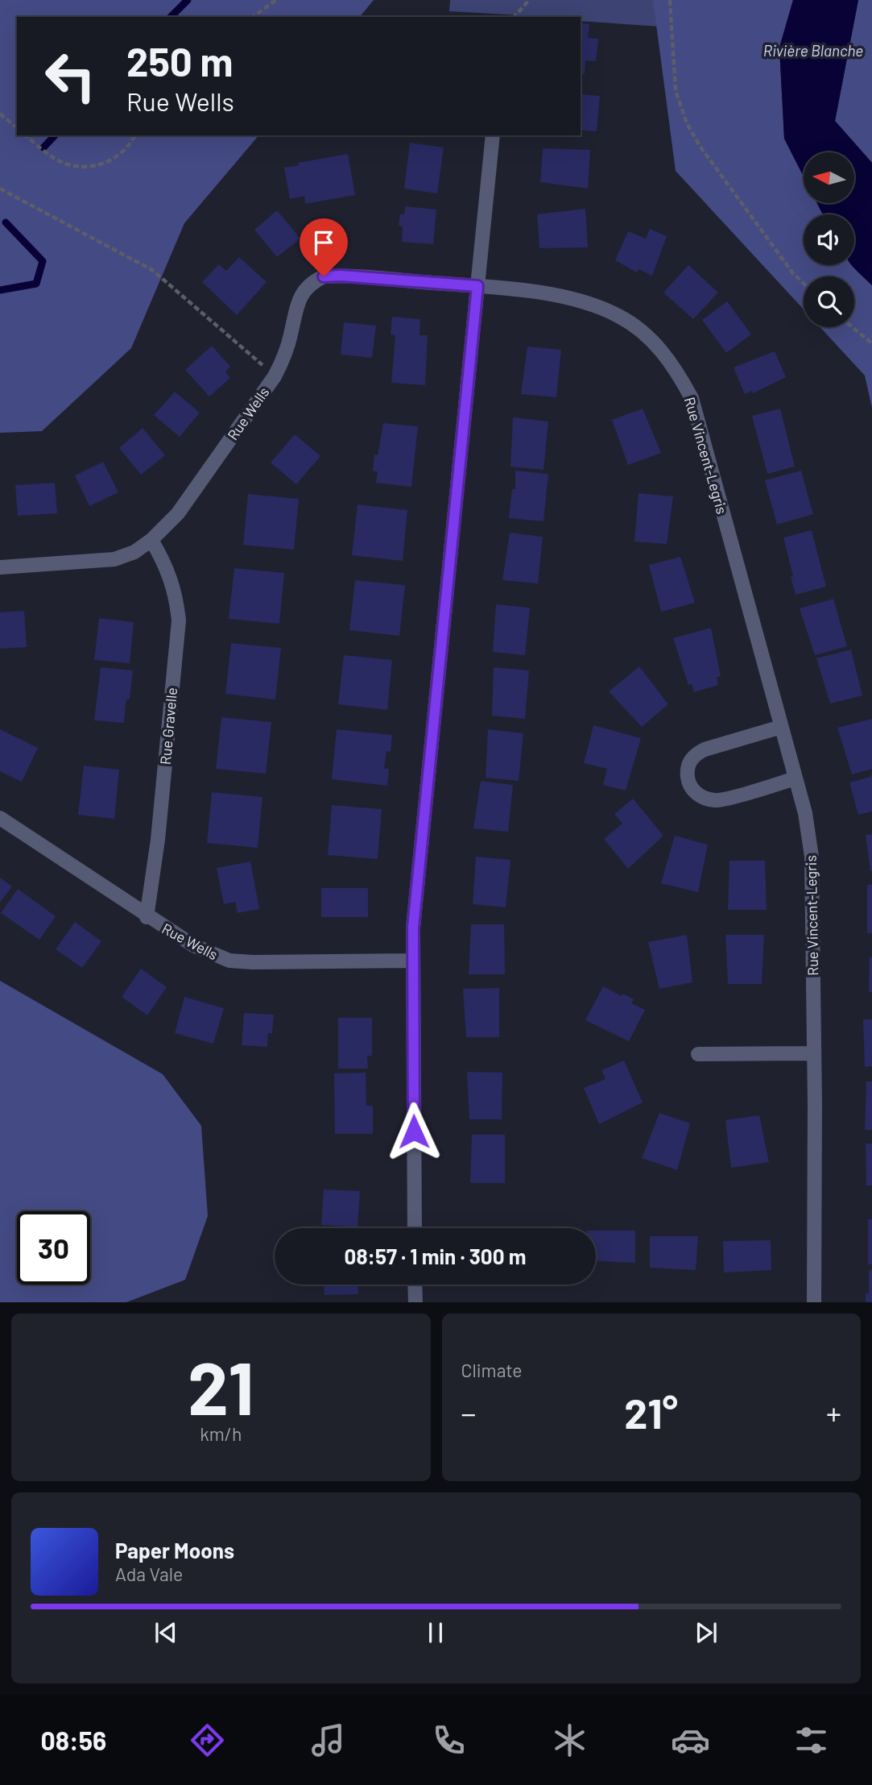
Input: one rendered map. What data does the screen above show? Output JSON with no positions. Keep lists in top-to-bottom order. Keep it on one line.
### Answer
{"streets":{"street":["Rue Wells","Rue Vincent-Legris","Rue Gravelle"]},"crossings":[["Rue Wells","Rue Vincent-Legris"],["Rue Wells","Rue Gravelle"]],"water":["Rivière Blanche"],"north":"left","page":{"turn":["250 m","Rue Wells"],"limit":"30","trip":"08:57 · 1 min · 300 m","tile":[["21","km/h"],"Climate"],"heat":["−","21°","+"],"song":["Paper Moons","Ada Vale"],"tabs":"08:56"}}
